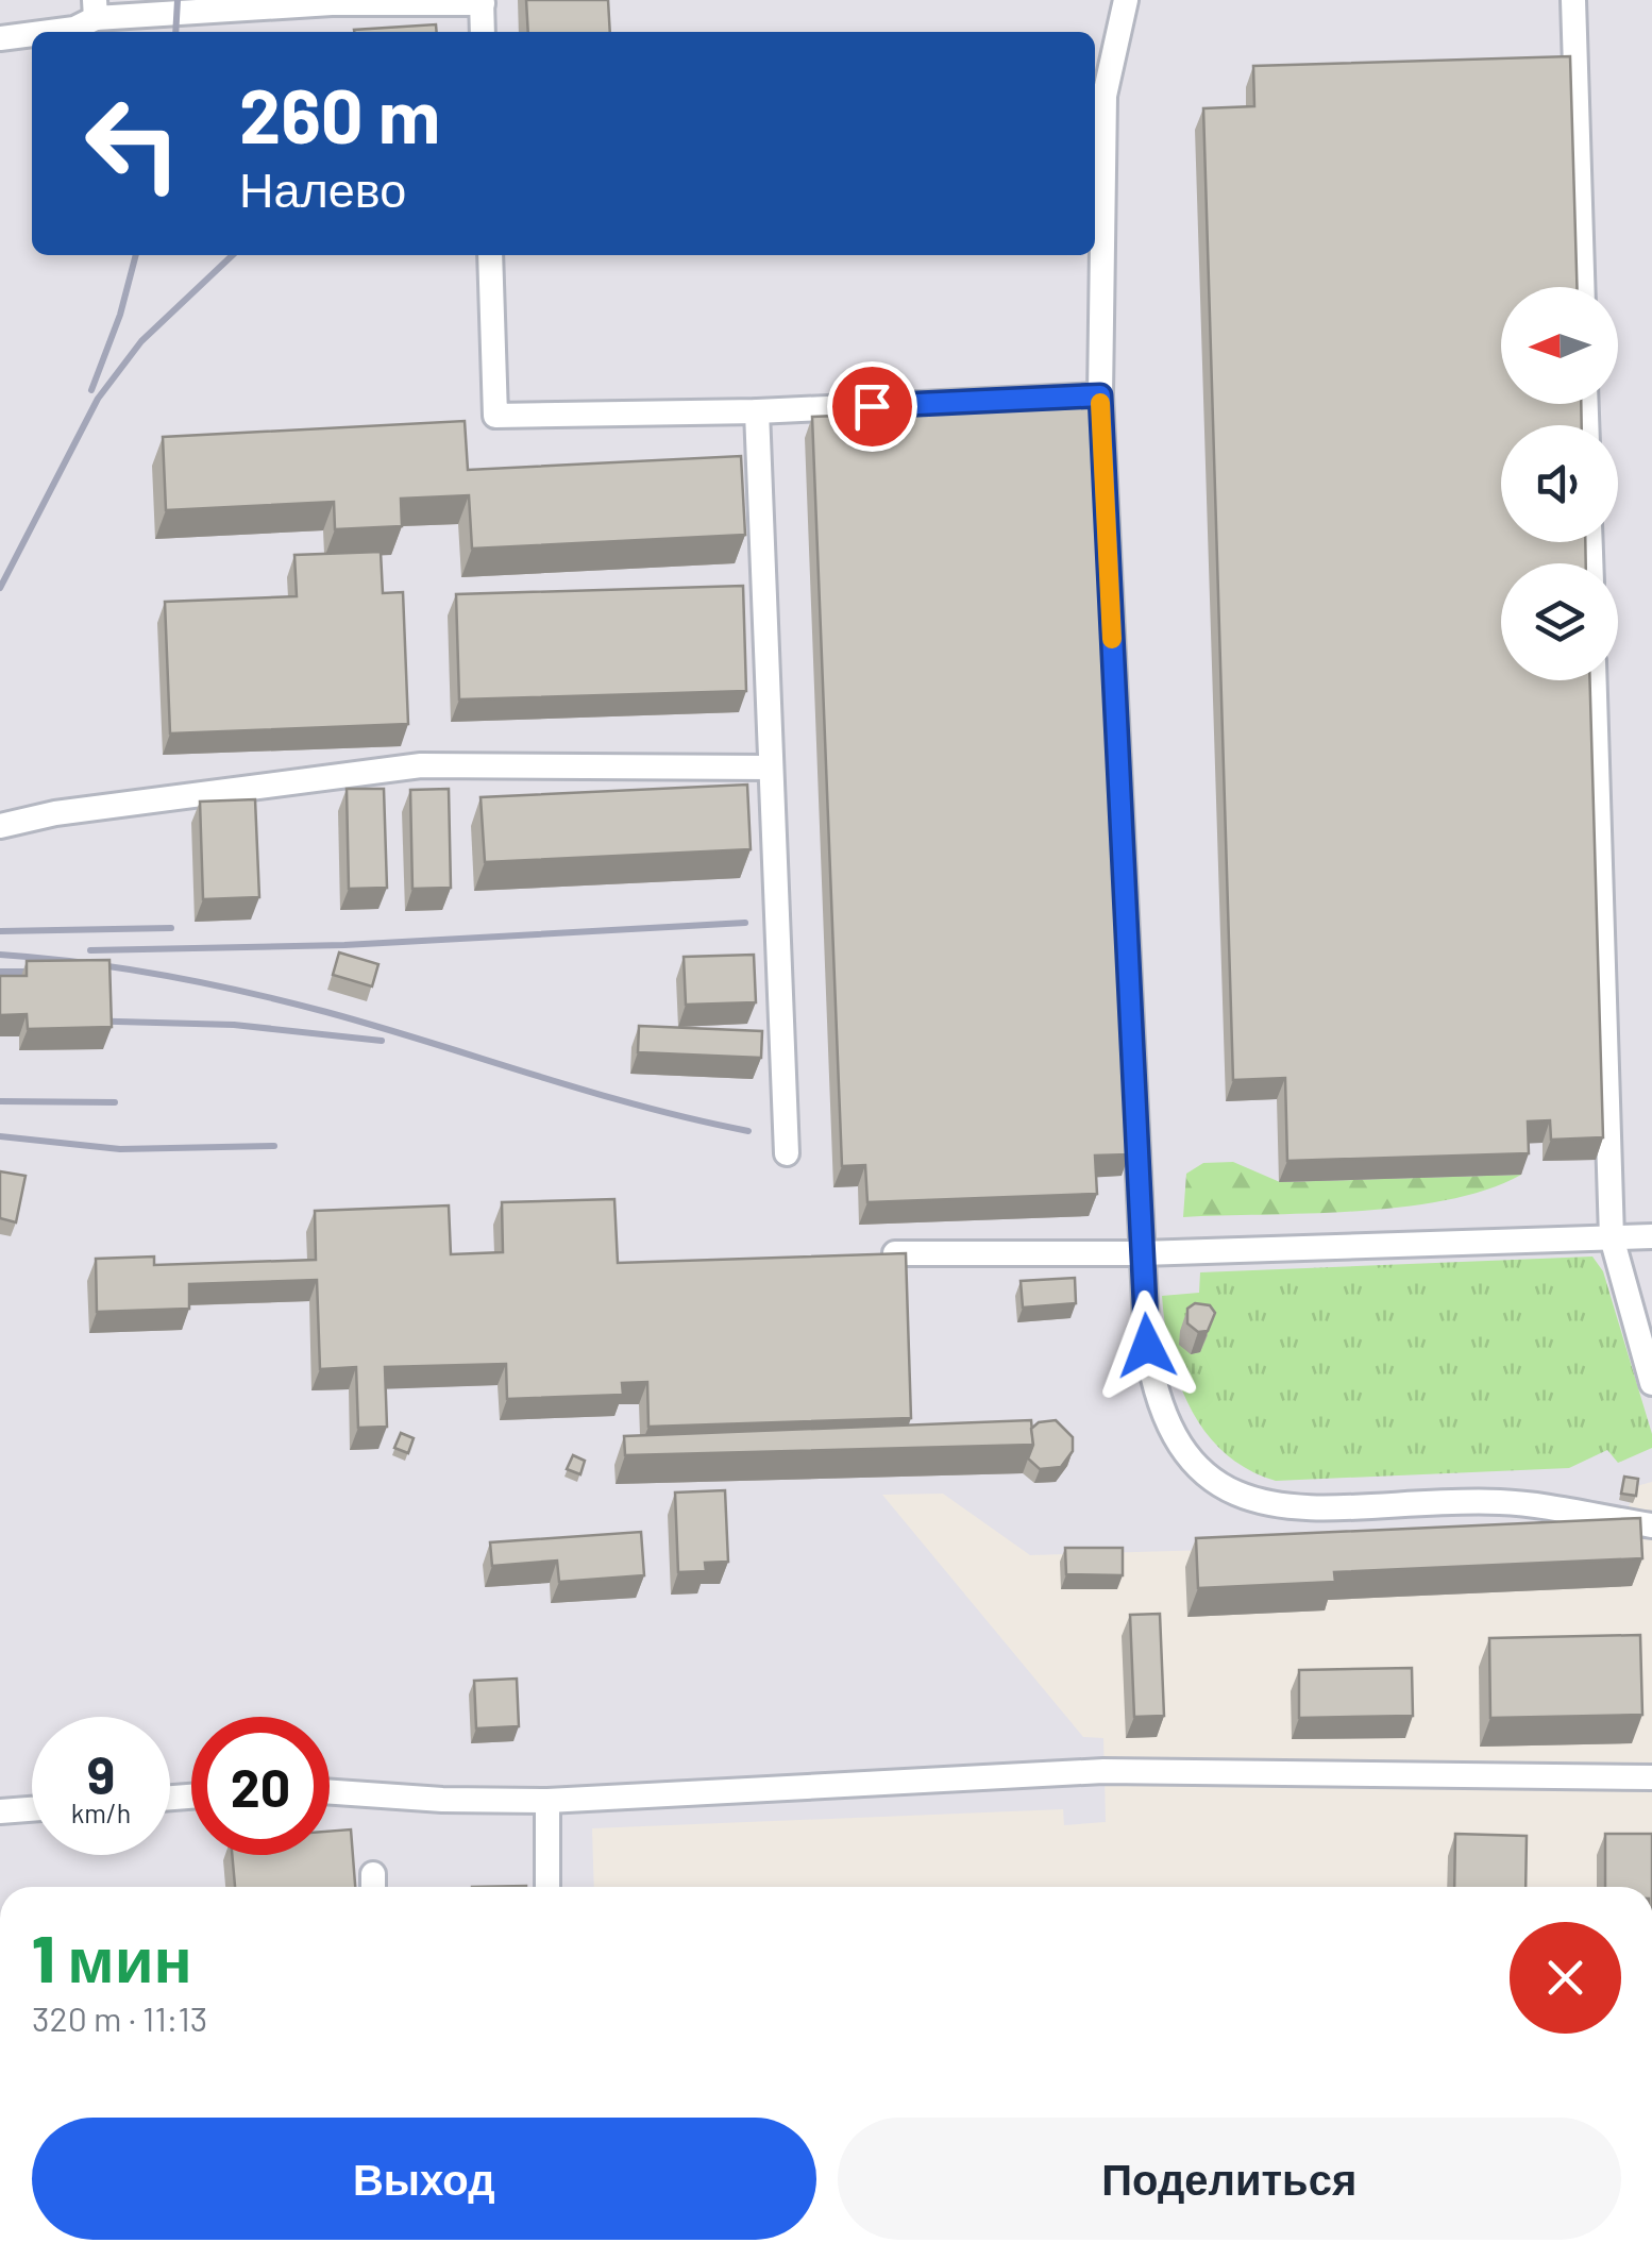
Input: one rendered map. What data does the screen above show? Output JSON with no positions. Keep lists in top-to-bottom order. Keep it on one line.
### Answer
{"north":"left","page":{"turn":["260 m","Налево"],"speed":"9 km/h","limit":"20","heading":["1 мин","320 m · 11:13"],"buttons":["Выход","Поделиться"]}}
